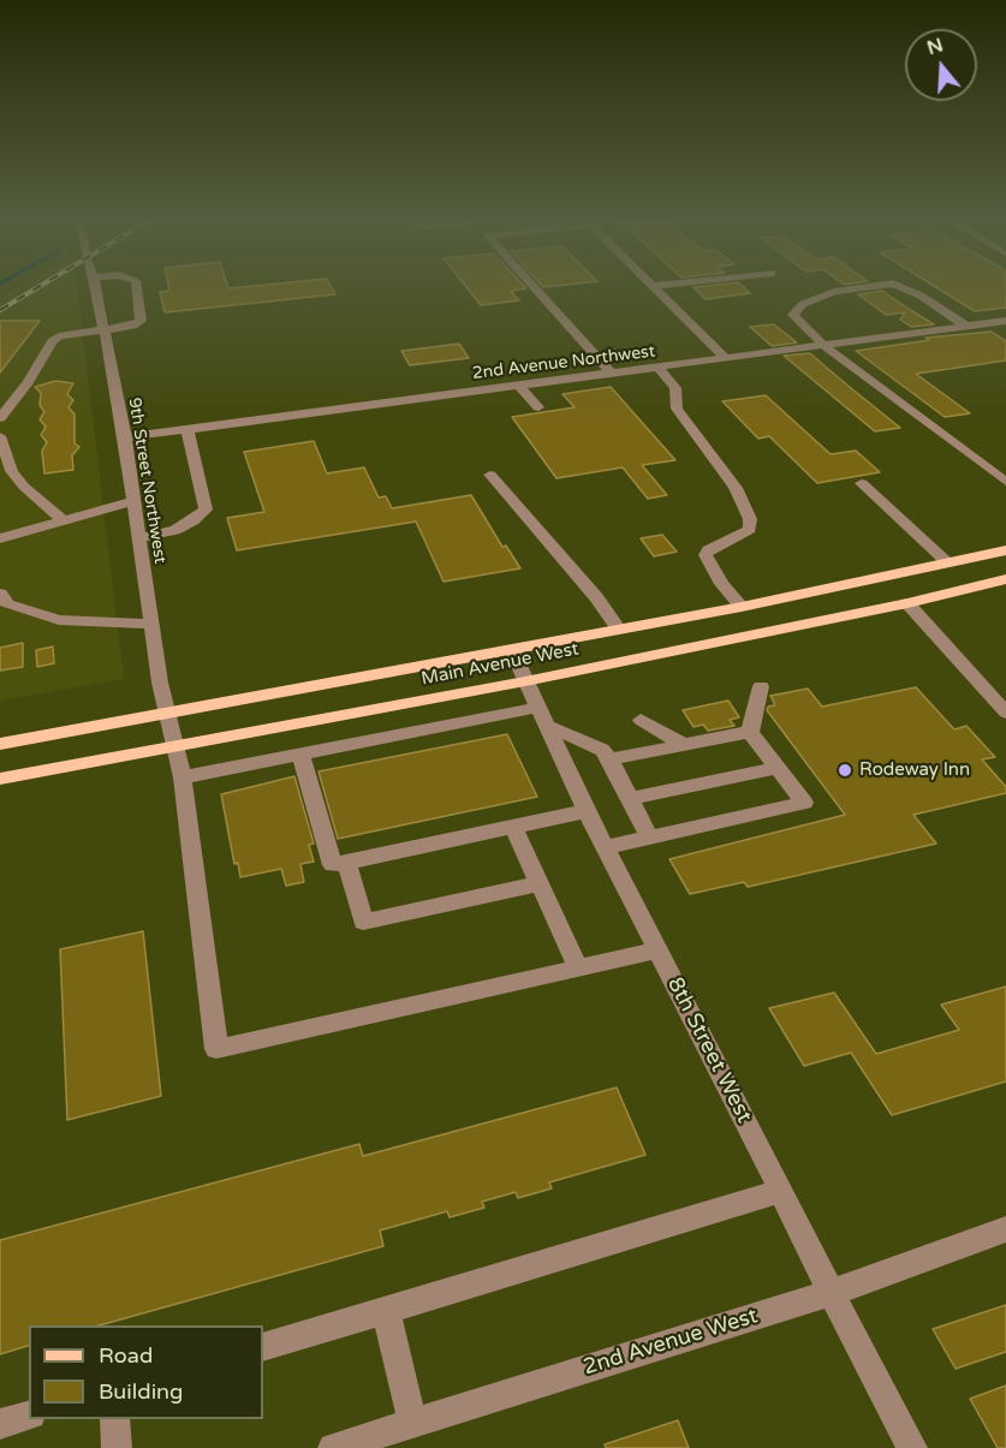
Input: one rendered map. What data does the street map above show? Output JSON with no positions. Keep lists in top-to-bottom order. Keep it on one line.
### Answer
{"streets":{"main road":["Main Avenue West"],"street":["2nd Avenue Northwest","9th Street Northwest","8th Street West","2nd Avenue West"]},"crossings":[["2nd Avenue Northwest","9th Street Northwest"],["9th Street Northwest","Main Avenue West"],["Main Avenue West","8th Street West"],["8th Street West","2nd Avenue West"]],"places":["Rodeway Inn"],"legend":["Road","Building"],"north":"top"}
